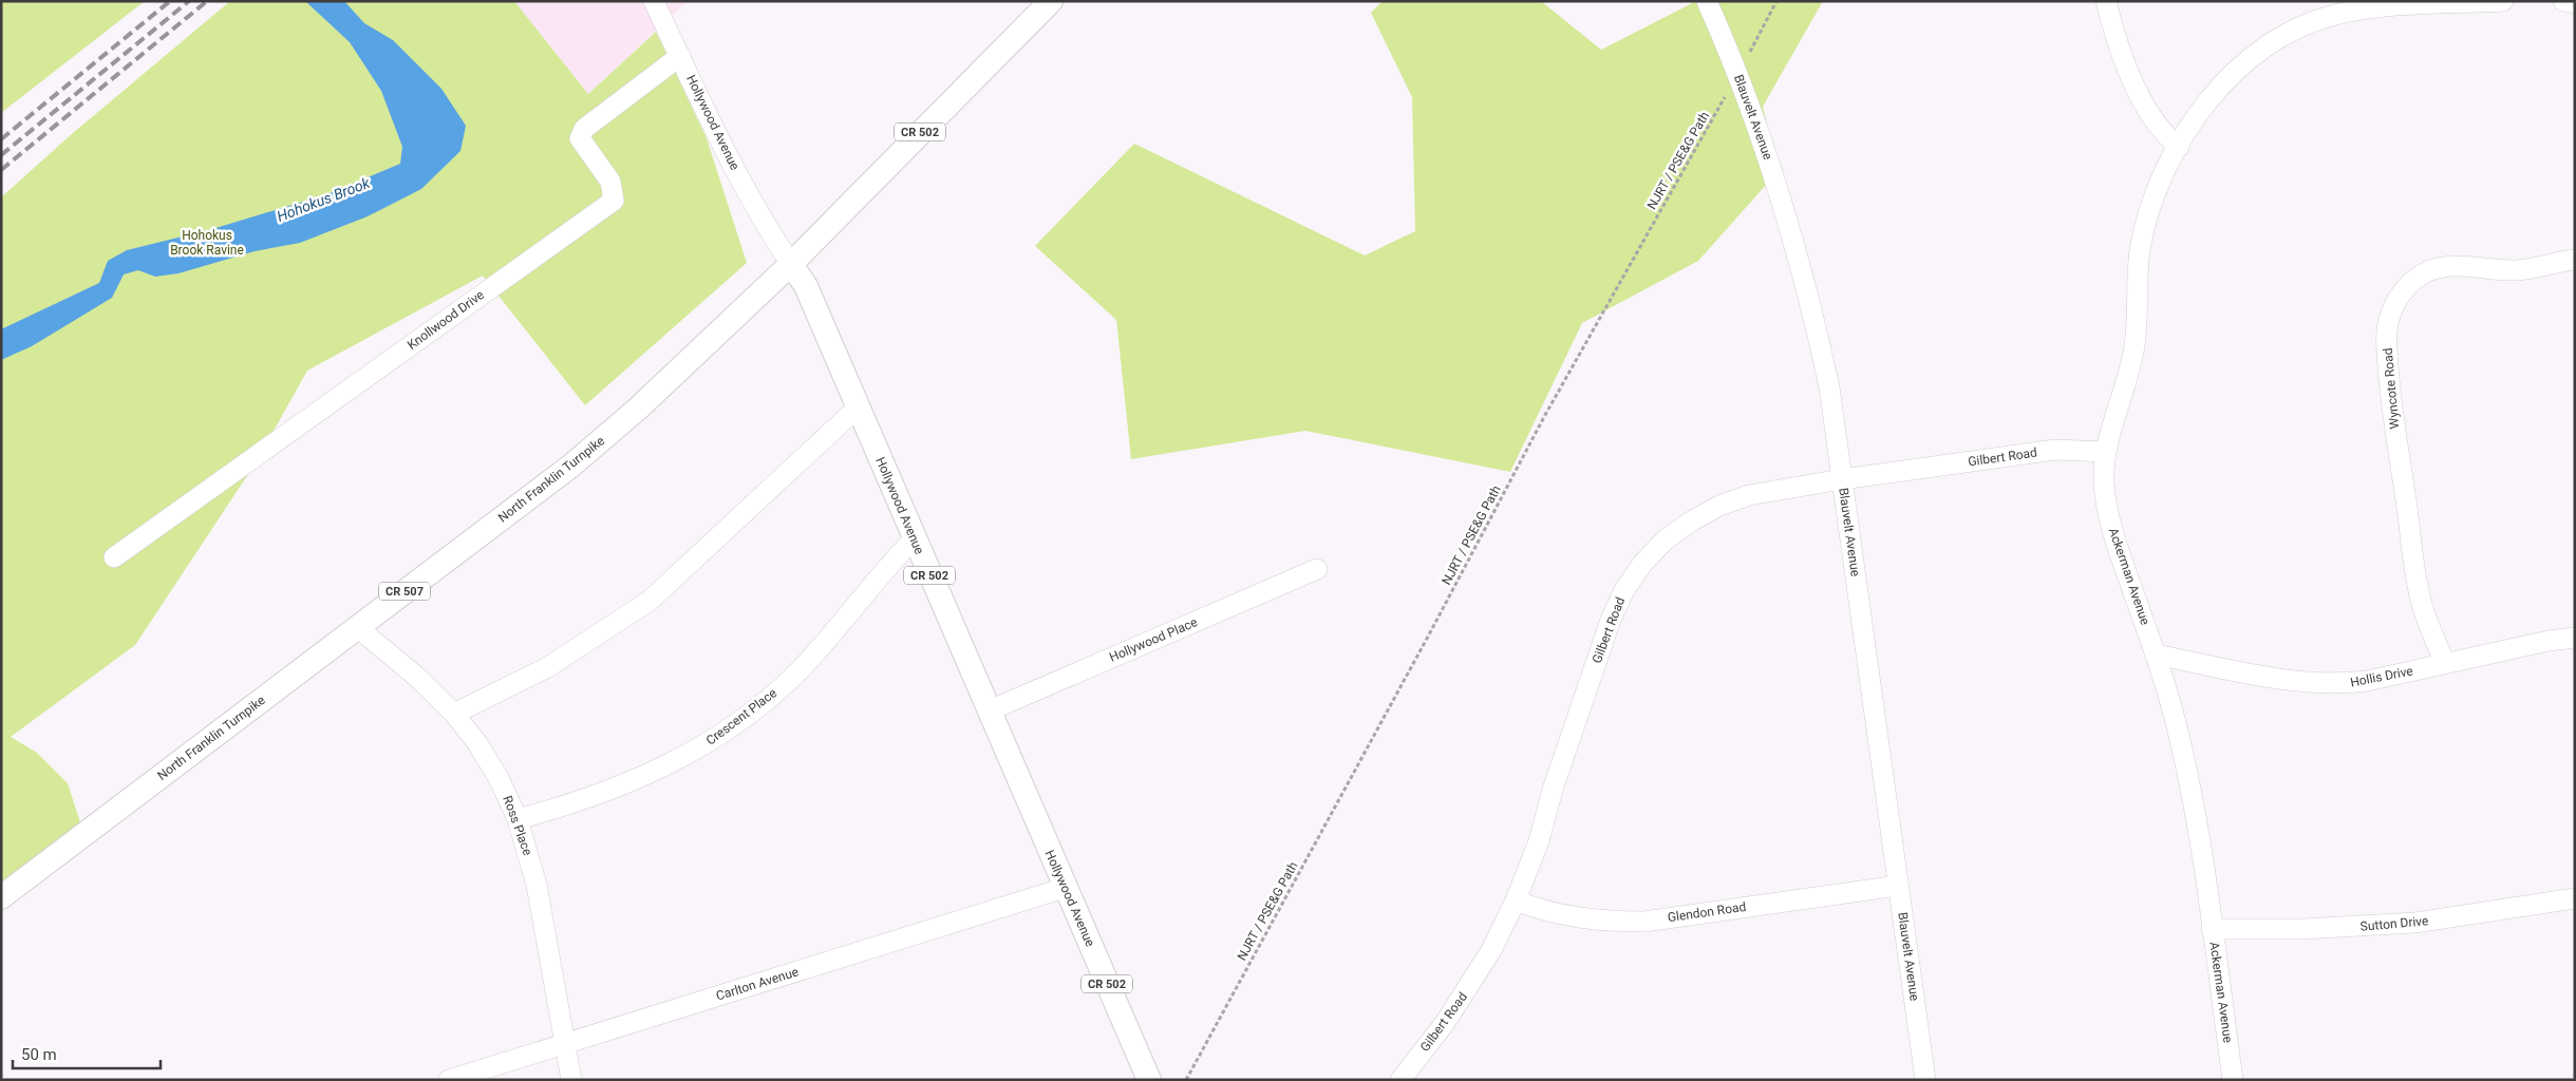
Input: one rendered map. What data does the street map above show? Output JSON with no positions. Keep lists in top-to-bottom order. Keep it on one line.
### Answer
{"streets":{"main road":["Hollywood Avenue","CR 502","North Franklin Turnpike","CR 507"],"street":["Blauvelt Avenue","Knollwood Drive","Wyncote Road","Gilbert Road","Ackerman Avenue","Hollywood Place","Hollis Drive","Crescent Place","Ross Place","Glendon Road","Sutton Drive","Carlton Avenue"],"path":["NJRT / PSE&G Path"]},"crossings":[["Blauvelt Avenue","NJRT / PSE&G Path"],["Blauvelt Avenue","Gilbert Road"],["Blauvelt Avenue","Glendon Road"],["Hollywood Avenue","Knollwood Drive"],["Hollywood Avenue","North Franklin Turnpike"],["Hollywood Avenue","Hollywood Place"],["Hollywood Avenue","Crescent Place"],["Hollywood Avenue","Carlton Avenue"],["Wyncote Road","Hollis Drive"],["Gilbert Road","Ackerman Avenue"],["Gilbert Road","Glendon Road"],["North Franklin Turnpike","Ross Place"],["Ackerman Avenue","Hollis Drive"],["Ackerman Avenue","Sutton Drive"],["Crescent Place","Ross Place"],["Ross Place","Carlton Avenue"]],"water":["Hohokus Brook"],"parks":["Hohokus Brook Ravine"],"scale_bar":"50 m"}
